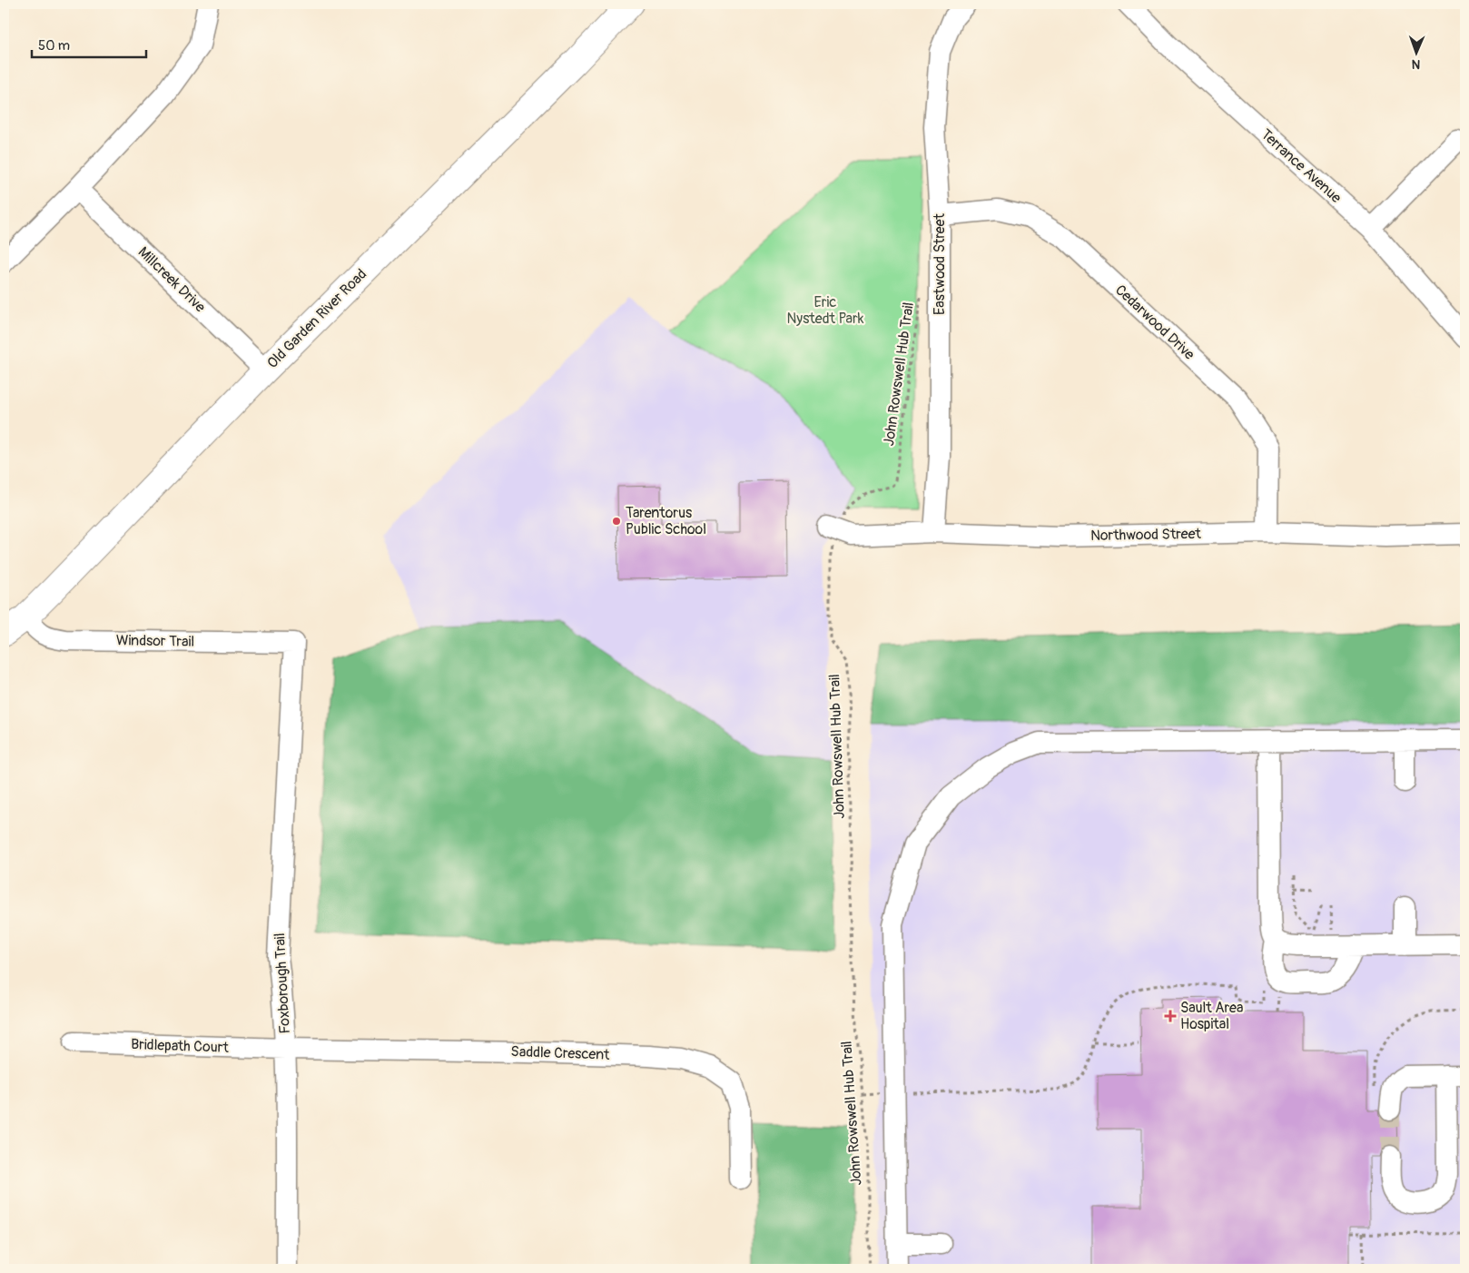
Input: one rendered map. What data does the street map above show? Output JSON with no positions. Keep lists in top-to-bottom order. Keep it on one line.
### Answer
{"streets":{"main road":["Old Garden River Road"],"street":["Terrance Avenue","Eastwood Street","Millcreek Drive","Cedarwood Drive","Northwood Street","Windsor Trail","Foxborough Trail","Bridlepath Court","Saddle Crescent"],"path":["John Rowswell Hub Trail"]},"crossings":[["Eastwood Street","Cedarwood Drive"],["Eastwood Street","Northwood Street"],["Millcreek Drive","Old Garden River Road"],["Old Garden River Road","Windsor Trail"],["Cedarwood Drive","Northwood Street"],["John Rowswell Hub Trail","Northwood Street"],["Windsor Trail","Foxborough Trail"],["Foxborough Trail","Bridlepath Court"],["Foxborough Trail","Saddle Crescent"],["Bridlepath Court","Saddle Crescent"]],"parks":["Eric Nystedt Park"],"places":{"other":["Tarentorus Public School"],"health":["Sault Area Hospital"]},"scale_bar":"50 m","north":"bottom"}
